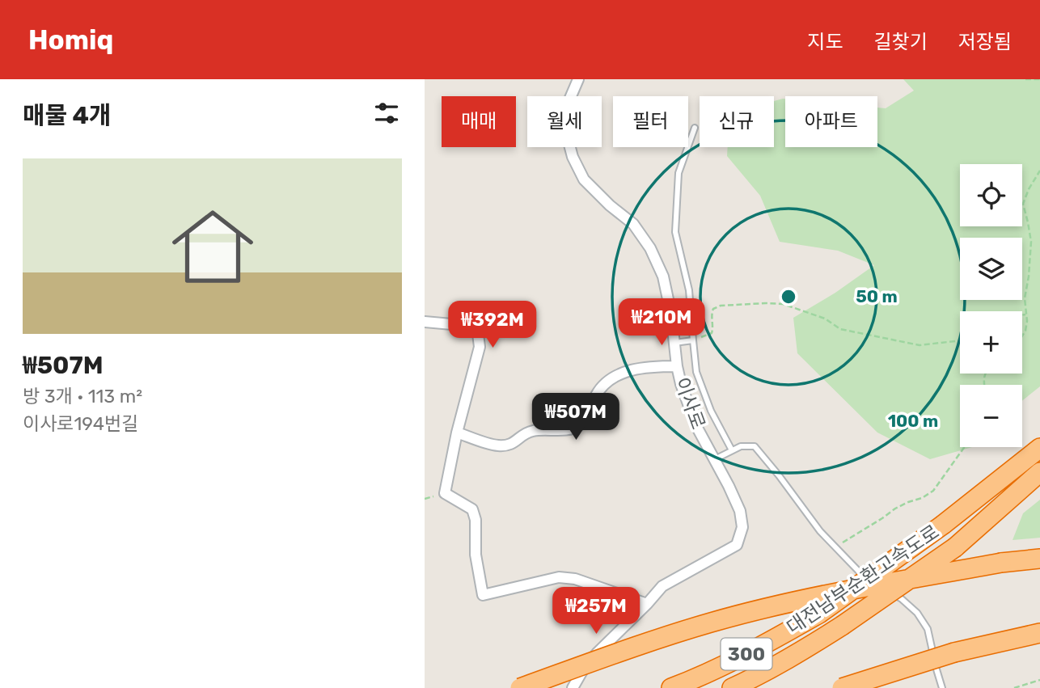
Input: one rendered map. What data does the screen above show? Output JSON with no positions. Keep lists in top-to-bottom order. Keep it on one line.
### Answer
{"streets":{"highway":["대전남부순환고속도로","300"],"street":["이사로"]},"page":{"header":"Homiq","nav":["지도","길찾기","저장됨"],"heading":"매물 4개","chip":["매매","월세","필터","신규","아파트"],"list":[{"name":"₩507M","note":"방 3개 · 113 m² · 이사로194번길"}],"map_buttons":["+","−"],"price":["₩210M","₩392M","₩507M","₩257M"]},"rings":["50 m","100 m"]}
